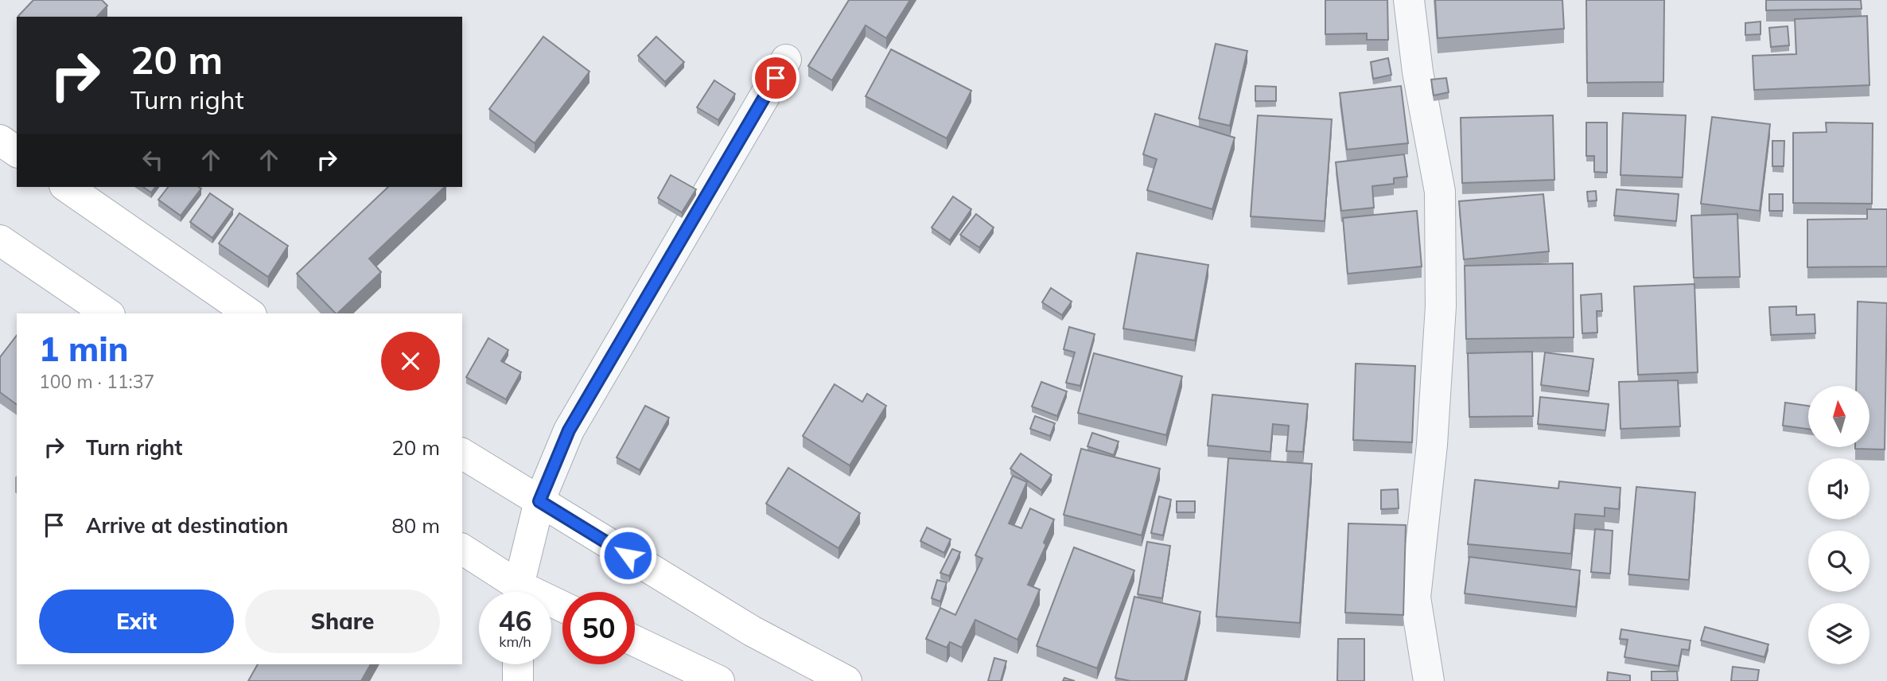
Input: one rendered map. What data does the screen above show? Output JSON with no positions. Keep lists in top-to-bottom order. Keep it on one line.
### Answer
{"north":"top","page":{"turn":["20 m","Turn right"],"heading":["1 min","100 m · 11:37"],"list":[{"name":"Turn right","value":"20 m"},{"name":"Arrive at destination","value":"80 m"}],"buttons":["Exit","Share"],"speed":"46 km/h","limit":"50"}}
